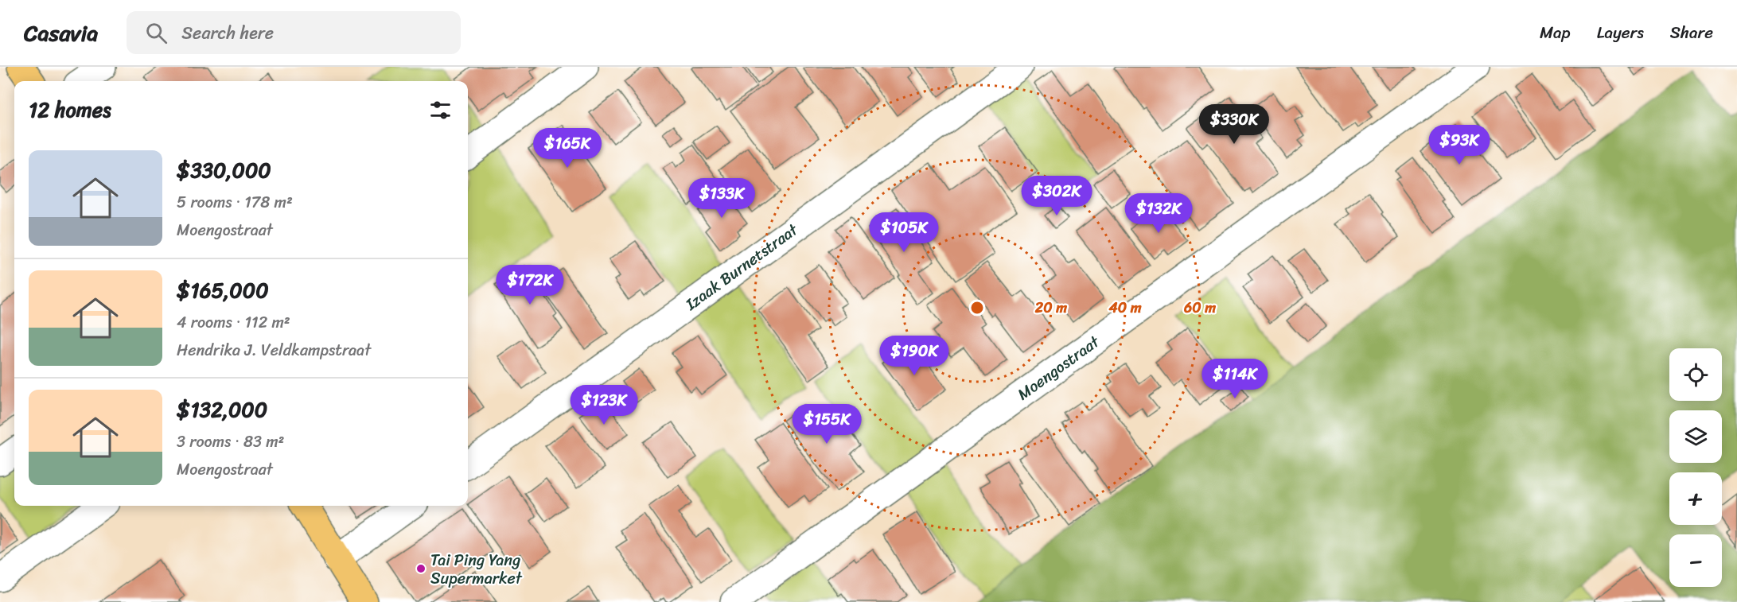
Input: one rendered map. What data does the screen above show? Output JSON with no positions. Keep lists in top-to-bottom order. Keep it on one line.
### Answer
{"streets":{"street":["Izaak Burnetstraat","Moengostraat"]},"places":["Tai Ping Yang Supermarket"],"page":{"header":"Casavia","search":"Search here","nav":["Map","Layers","Share"],"heading":"12 homes","price":["$330K","$93K","$165K","$302K","$133K","$132K","$105K","$172K","$190K","$114K","$123K","$155K"],"list":[{"name":"$330,000","note":"5 rooms · 178 m² · Moengostraat"},{"name":"$165,000","note":"4 rooms · 112 m² · Hendrika J. Veldkampstraat"},{"name":"$132,000","note":"3 rooms · 83 m² · Moengostraat"}],"map_buttons":["+","−"]},"rings":["20 m","40 m","60 m"]}
